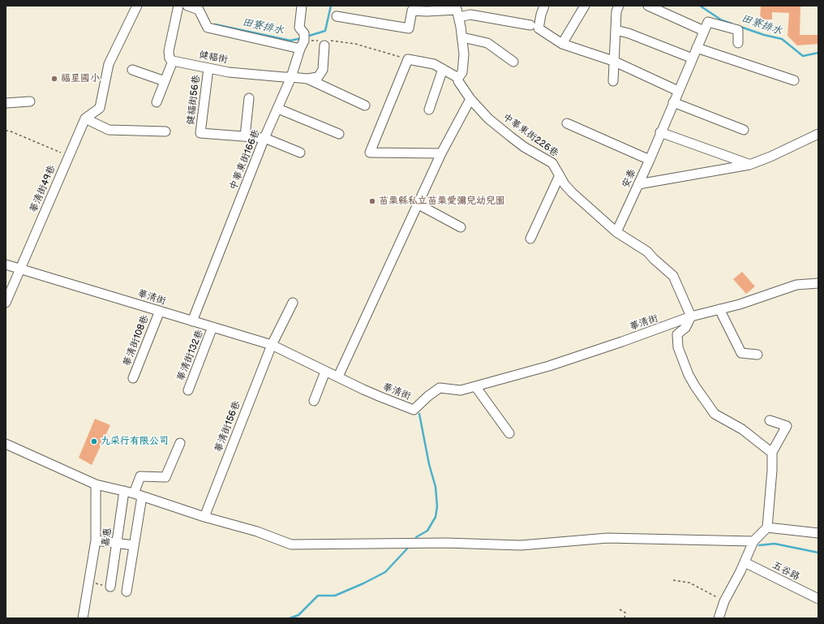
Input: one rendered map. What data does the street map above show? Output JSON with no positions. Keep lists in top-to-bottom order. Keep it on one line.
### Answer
{"streets":{"street":["健福街","健福街56巷","中華東街226巷","中華東街166巷","安泰","華清街49巷","華清街","華清街108巷","華清街132巷","華清街156巷","嘉惠","五谷路"]},"crossings":[["健福街","健福街56巷"],["健福街","中華東街166巷"],["中華東街226巷","安泰"],["中華東街226巷","華清街"],["中華東街166巷","華清街"],["華清街49巷","華清街"],["華清街","華清街108巷"],["華清街","華清街132巷"],["華清街","華清街156巷"]],"water":["田寮排水"],"places":["福星國小","苗栗縣私立苗栗愛彌兒幼兒園","九采行有限公司"]}
